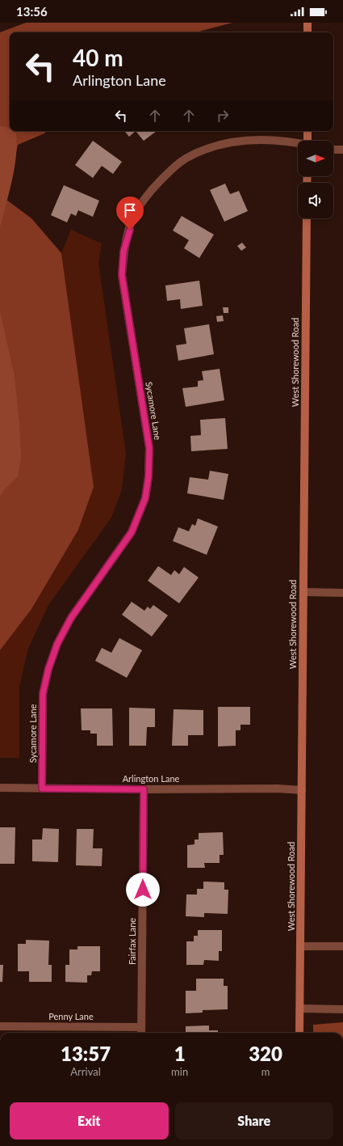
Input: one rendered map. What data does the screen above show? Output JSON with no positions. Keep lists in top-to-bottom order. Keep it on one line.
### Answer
{"streets":{"main road":["West Shorewood Road"],"street":["Sycamore Lane","Arlington Lane","Fairfax Lane","Penny Lane"]},"crossings":[["West Shorewood Road","Arlington Lane"],["Sycamore Lane","Arlington Lane"],["Arlington Lane","Fairfax Lane"],["Fairfax Lane","Penny Lane"]],"north":"right","page":{"status":"13:56","turn":["40 m","Arlington Lane"],"eta":["13:57","Arrival","1","min","320","m"],"buttons":["Exit","Share"]}}
